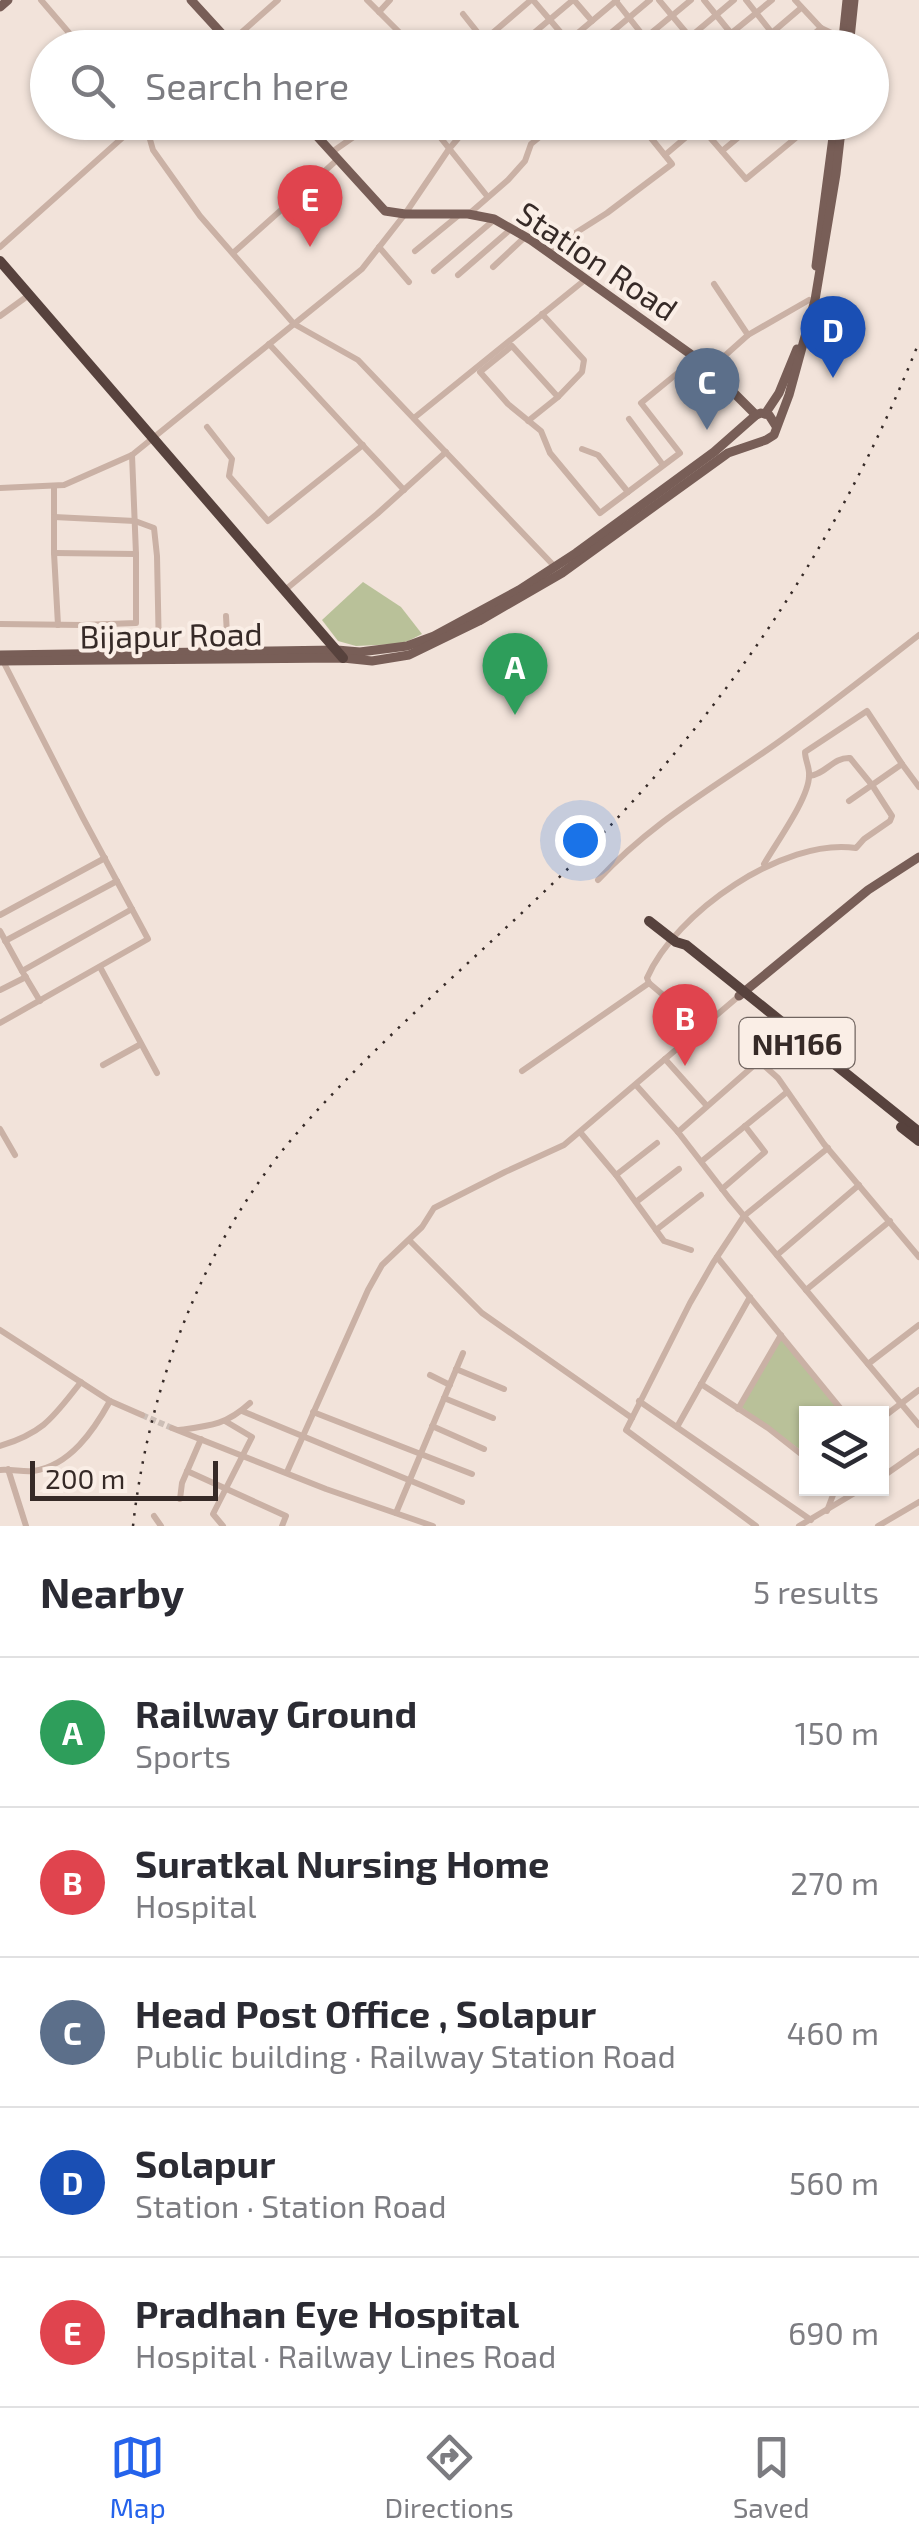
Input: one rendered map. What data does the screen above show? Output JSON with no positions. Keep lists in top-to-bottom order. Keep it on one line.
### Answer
{"streets":{"highway":["NH166"],"main road":["Station Road","Bijapur Road"]},"scale_bar":"200 m","page":{"search":"Search here","pins":["E","D","C","A","B"],"scale":"200 m","heading":["Nearby","5 results"],"list":[{"mark":"A","name":"Railway Ground","note":"Sports","value":"150 m"},{"mark":"B","name":"Suratkal Nursing Home","note":"Hospital","value":"270 m"},{"mark":"C","name":"Head Post Office , Solapur","note":"Public building · Railway Station Road","value":"460 m"},{"mark":"D","name":"Solapur","note":"Station · Station Road","value":"560 m"},{"mark":"E","name":"Pradhan Eye Hospital","note":"Hospital · Railway Lines Road","value":"690 m"}],"nav":["Map","Directions","Saved"]}}
